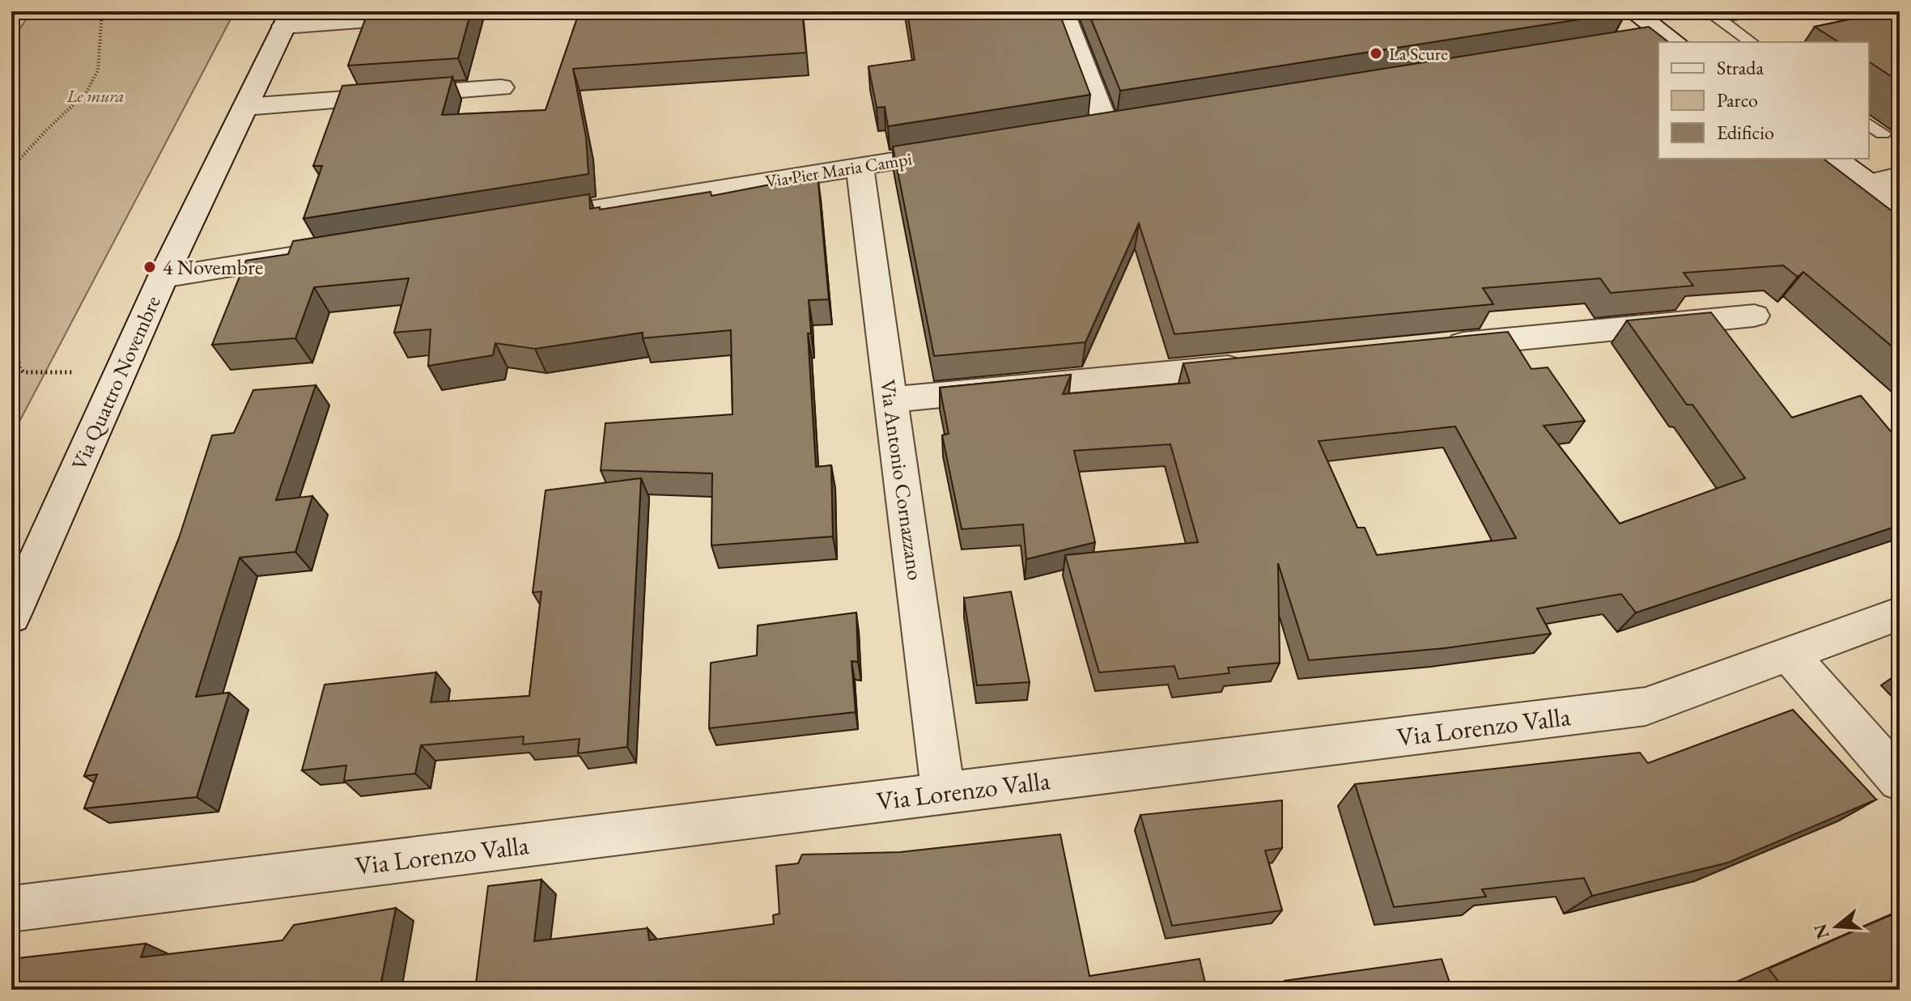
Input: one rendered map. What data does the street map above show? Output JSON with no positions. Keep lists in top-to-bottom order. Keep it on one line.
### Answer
{"streets":{"street":["Via Pier Maria Campi","Via Quattro Novembre","Via Antonio Cornazzano","Via Lorenzo Valla"]},"crossings":[["Via Pier Maria Campi","Via Antonio Cornazzano"],["Via Antonio Cornazzano","Via Lorenzo Valla"]],"parks":["Le mura"],"places":["La Scure","4 Novembre"],"legend":["Strada","Parco","Edificio"],"north":"left"}
